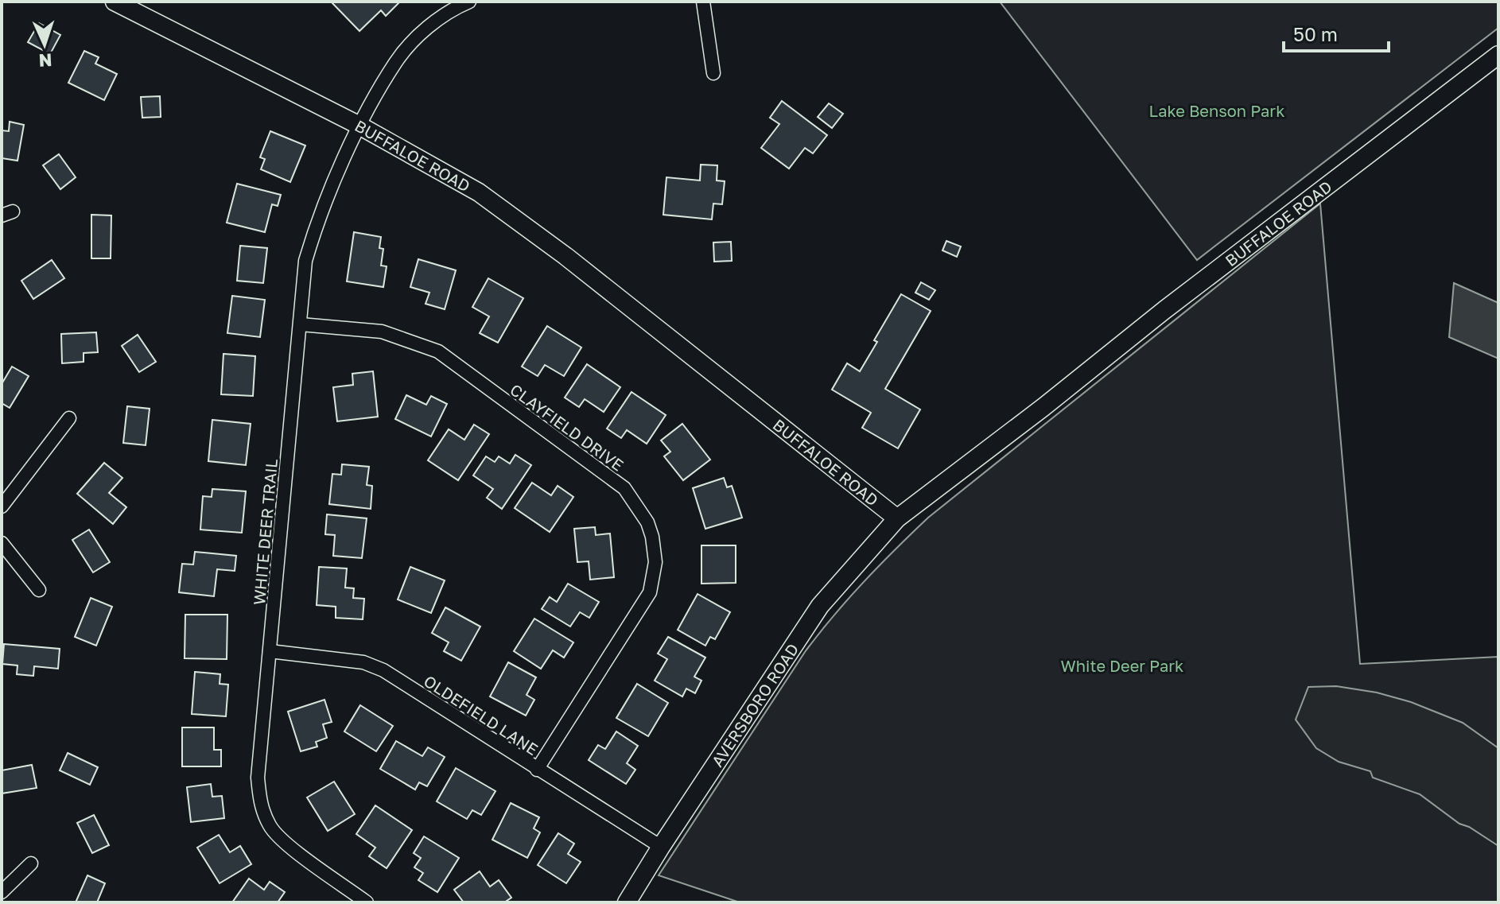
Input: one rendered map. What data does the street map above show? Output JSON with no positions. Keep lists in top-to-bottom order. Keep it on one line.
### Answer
{"streets":{"street":["BUFFALOE ROAD","CLAYFIELD DRIVE","WHITE DEER TRAIL","AVERSBORO ROAD","OLDEFIELD LANE"]},"crossings":[["BUFFALOE ROAD","WHITE DEER TRAIL"],["BUFFALOE ROAD","AVERSBORO ROAD"],["CLAYFIELD DRIVE","WHITE DEER TRAIL"],["CLAYFIELD DRIVE","OLDEFIELD LANE"],["WHITE DEER TRAIL","OLDEFIELD LANE"],["AVERSBORO ROAD","OLDEFIELD LANE"]],"parks":["Lake Benson Park","White Deer Park"],"scale_bar":"50 m","north":"bottom"}
